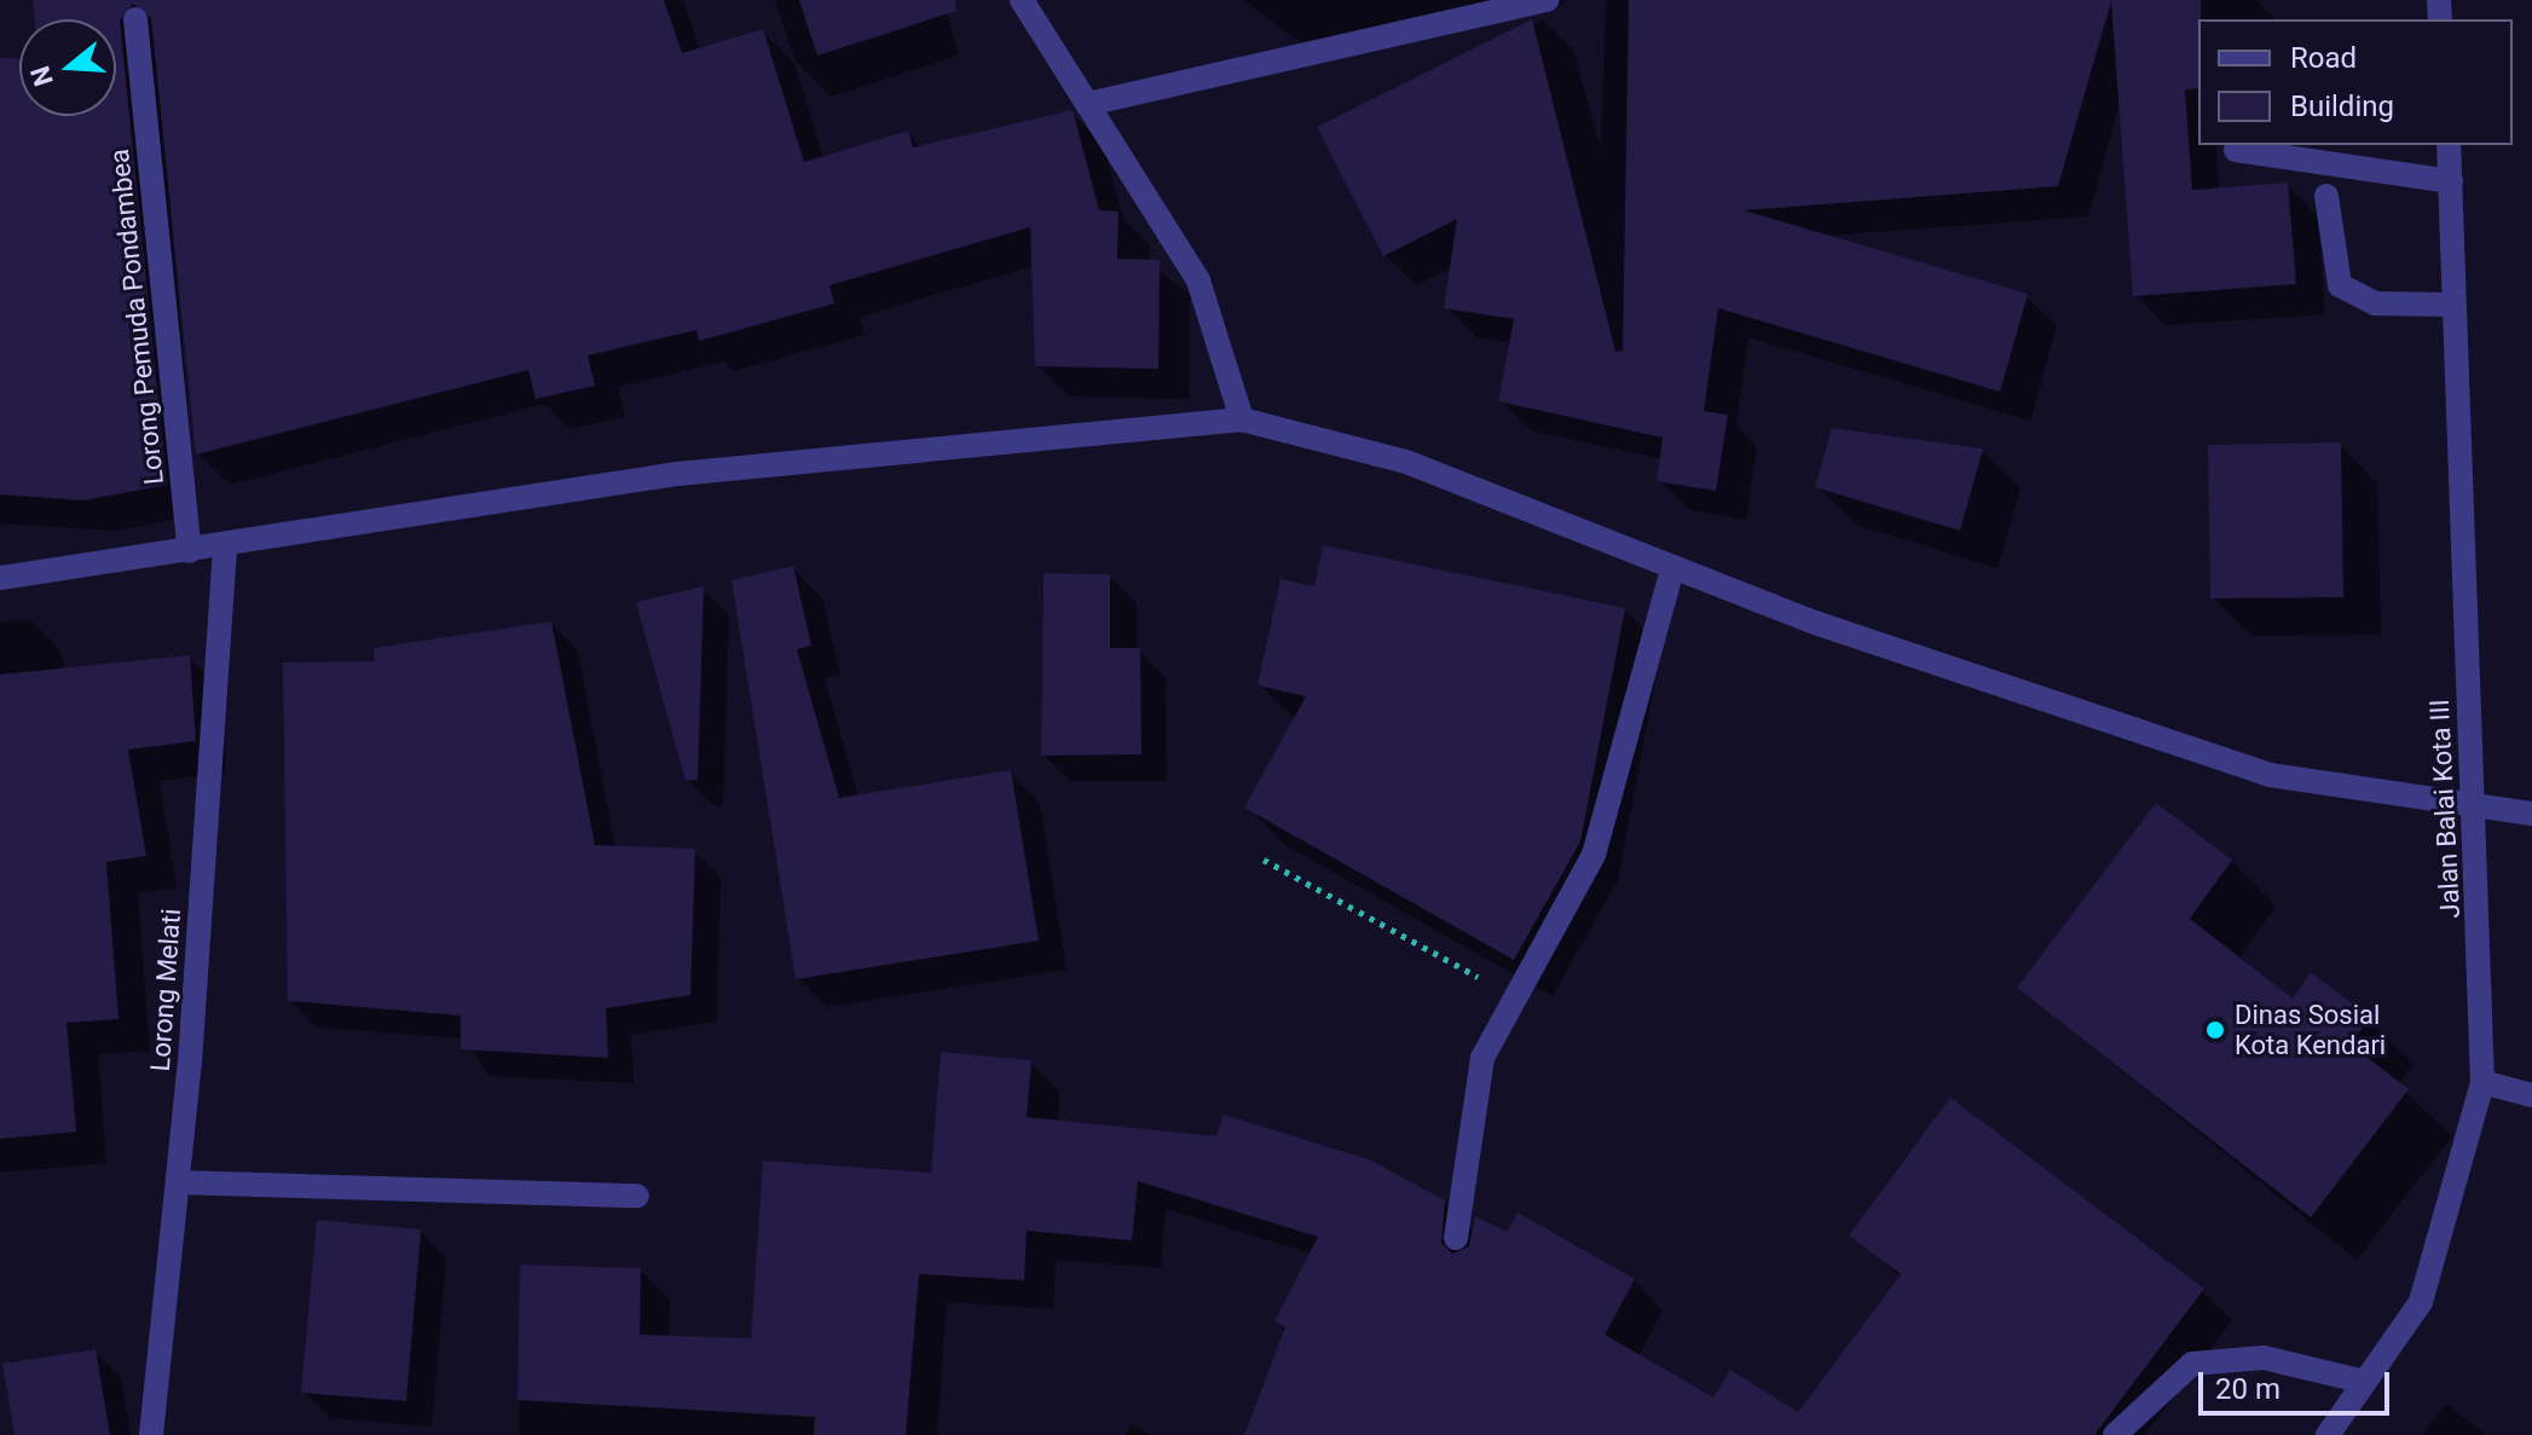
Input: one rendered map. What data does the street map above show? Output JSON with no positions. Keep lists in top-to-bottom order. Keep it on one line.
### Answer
{"streets":{"street":["Lorong Pemuda Pondambea","Jalan Balai Kota III","Lorong Melati"]},"places":["Dinas Sosial Kota Kendari"],"legend":["Road","Building"],"scale_bar":"20 m","north":"left"}
